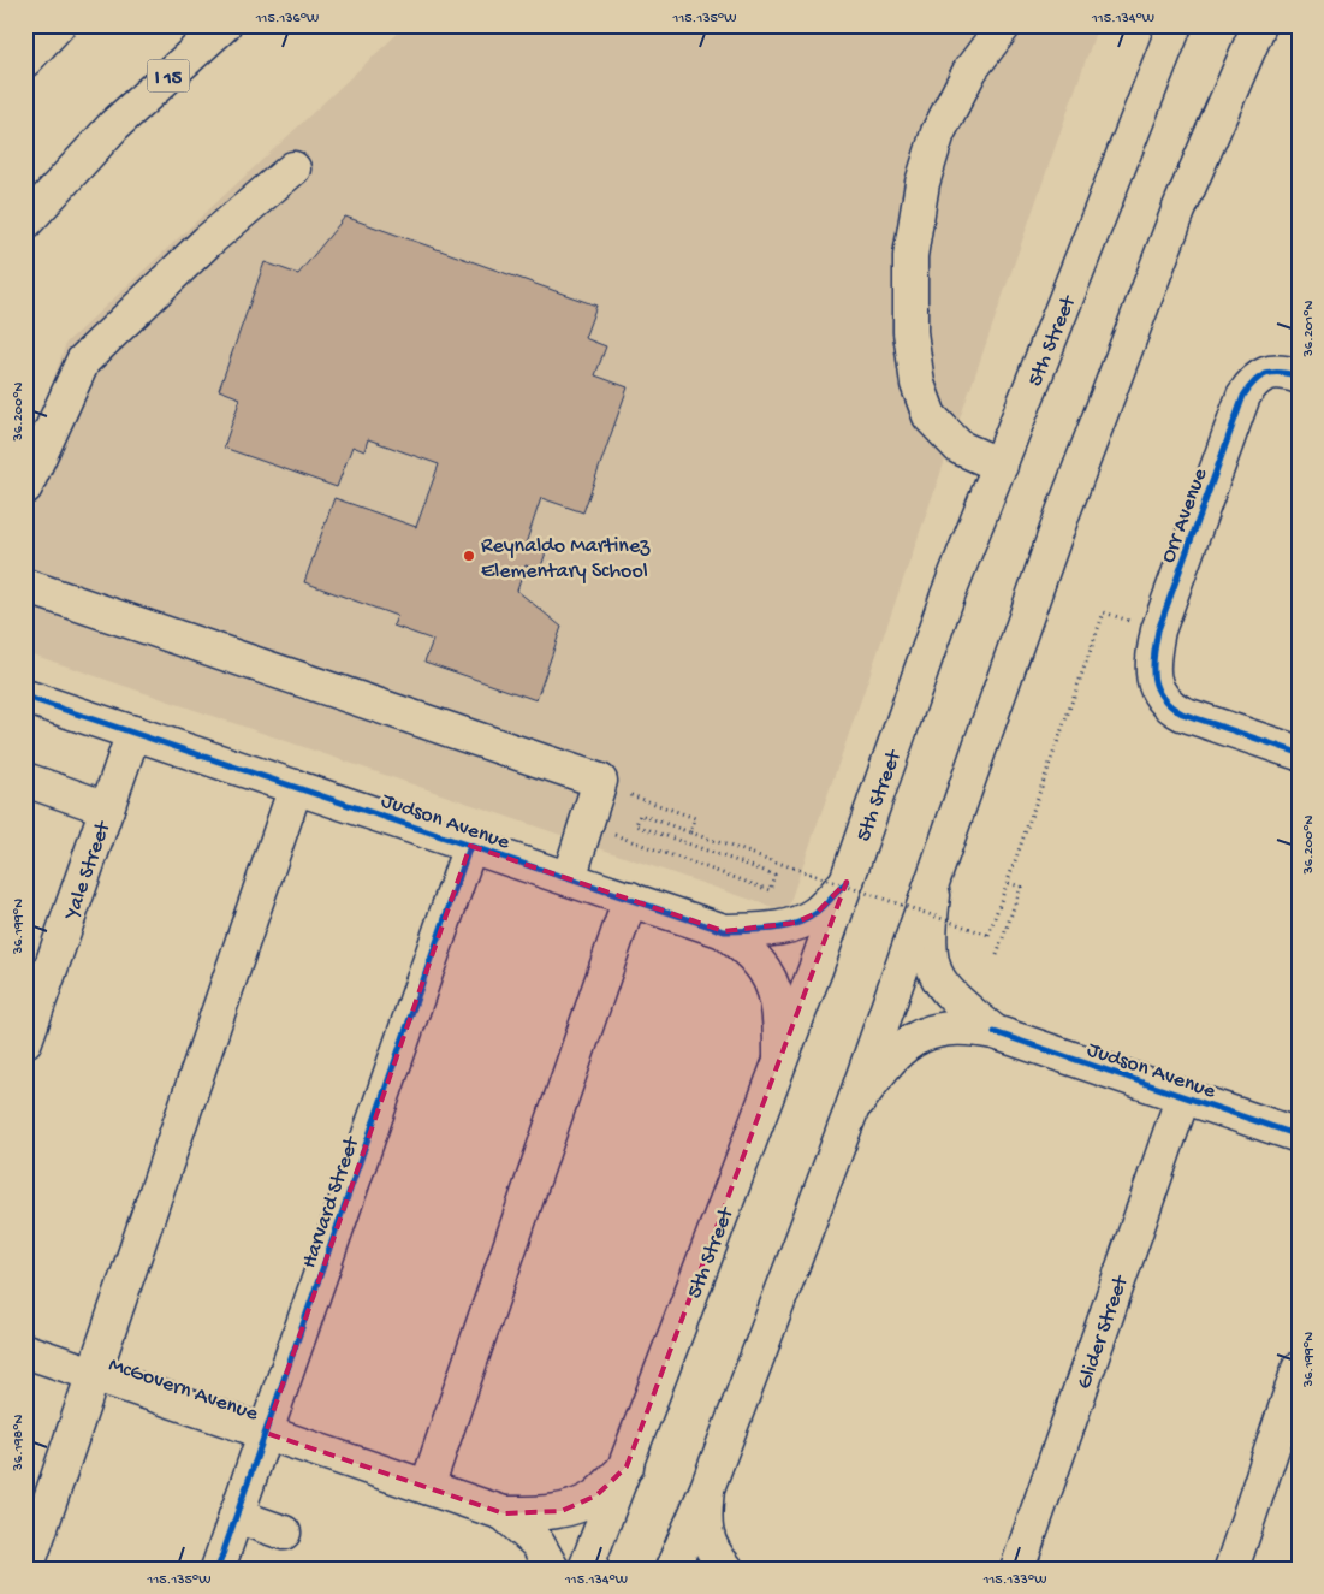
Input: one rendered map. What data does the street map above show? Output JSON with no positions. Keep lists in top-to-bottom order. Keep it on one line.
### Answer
{"streets":{"main road":["I 15","5th Street","Orr Avenue","Judson Avenue","Yale Street","Harvard Street","Glider Street","McGovern Avenue"]},"crossings":[["5th Street","Judson Avenue"],["5th Street","McGovern Avenue"],["Judson Avenue","Yale Street"],["Judson Avenue","Harvard Street"],["Judson Avenue","Glider Street"],["Harvard Street","McGovern Avenue"]],"places":["Reynaldo Martinez Elementary School"],"coordinates":["115.136°W","115.135°W","115.134°W","36.201°N","36.200°N","36.199°N","36.198°N","115.133°W"]}
